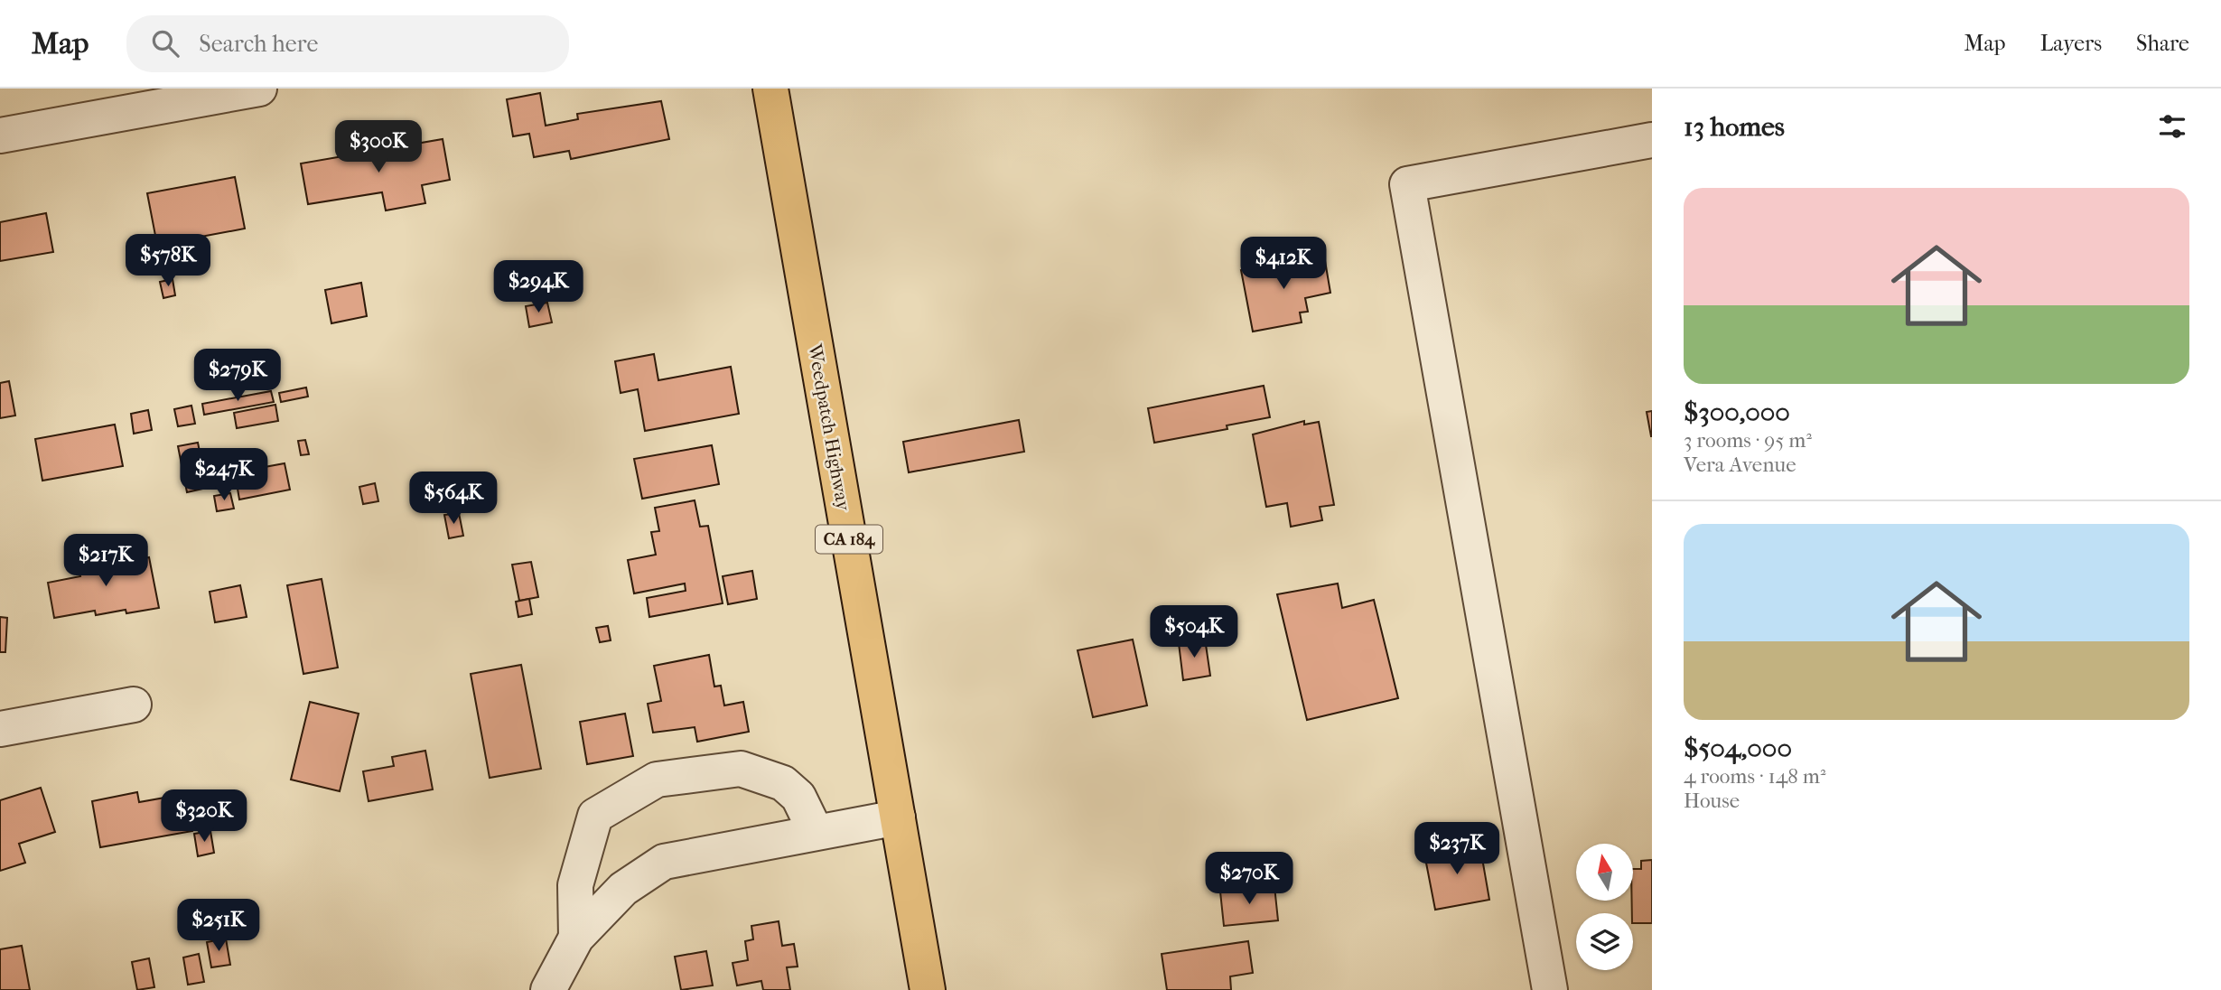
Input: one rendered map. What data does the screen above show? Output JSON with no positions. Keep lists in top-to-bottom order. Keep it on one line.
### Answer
{"streets":{"main road":["Weedpatch Highway","CA 184"]},"north":"top","page":{"header":"Map","search":"Search here","nav":["Map","Layers","Share"],"heading":"13 homes","price":["$300K","$578K","$412K","$294K","$279K","$247K","$564K","$217K","$504K","$320K","$237K","$270K","$251K"],"list":[{"name":"$300,000","note":"3 rooms · 95 m² · Vera Avenue"},{"name":"$504,000","note":"4 rooms · 148 m² · House"}]}}
